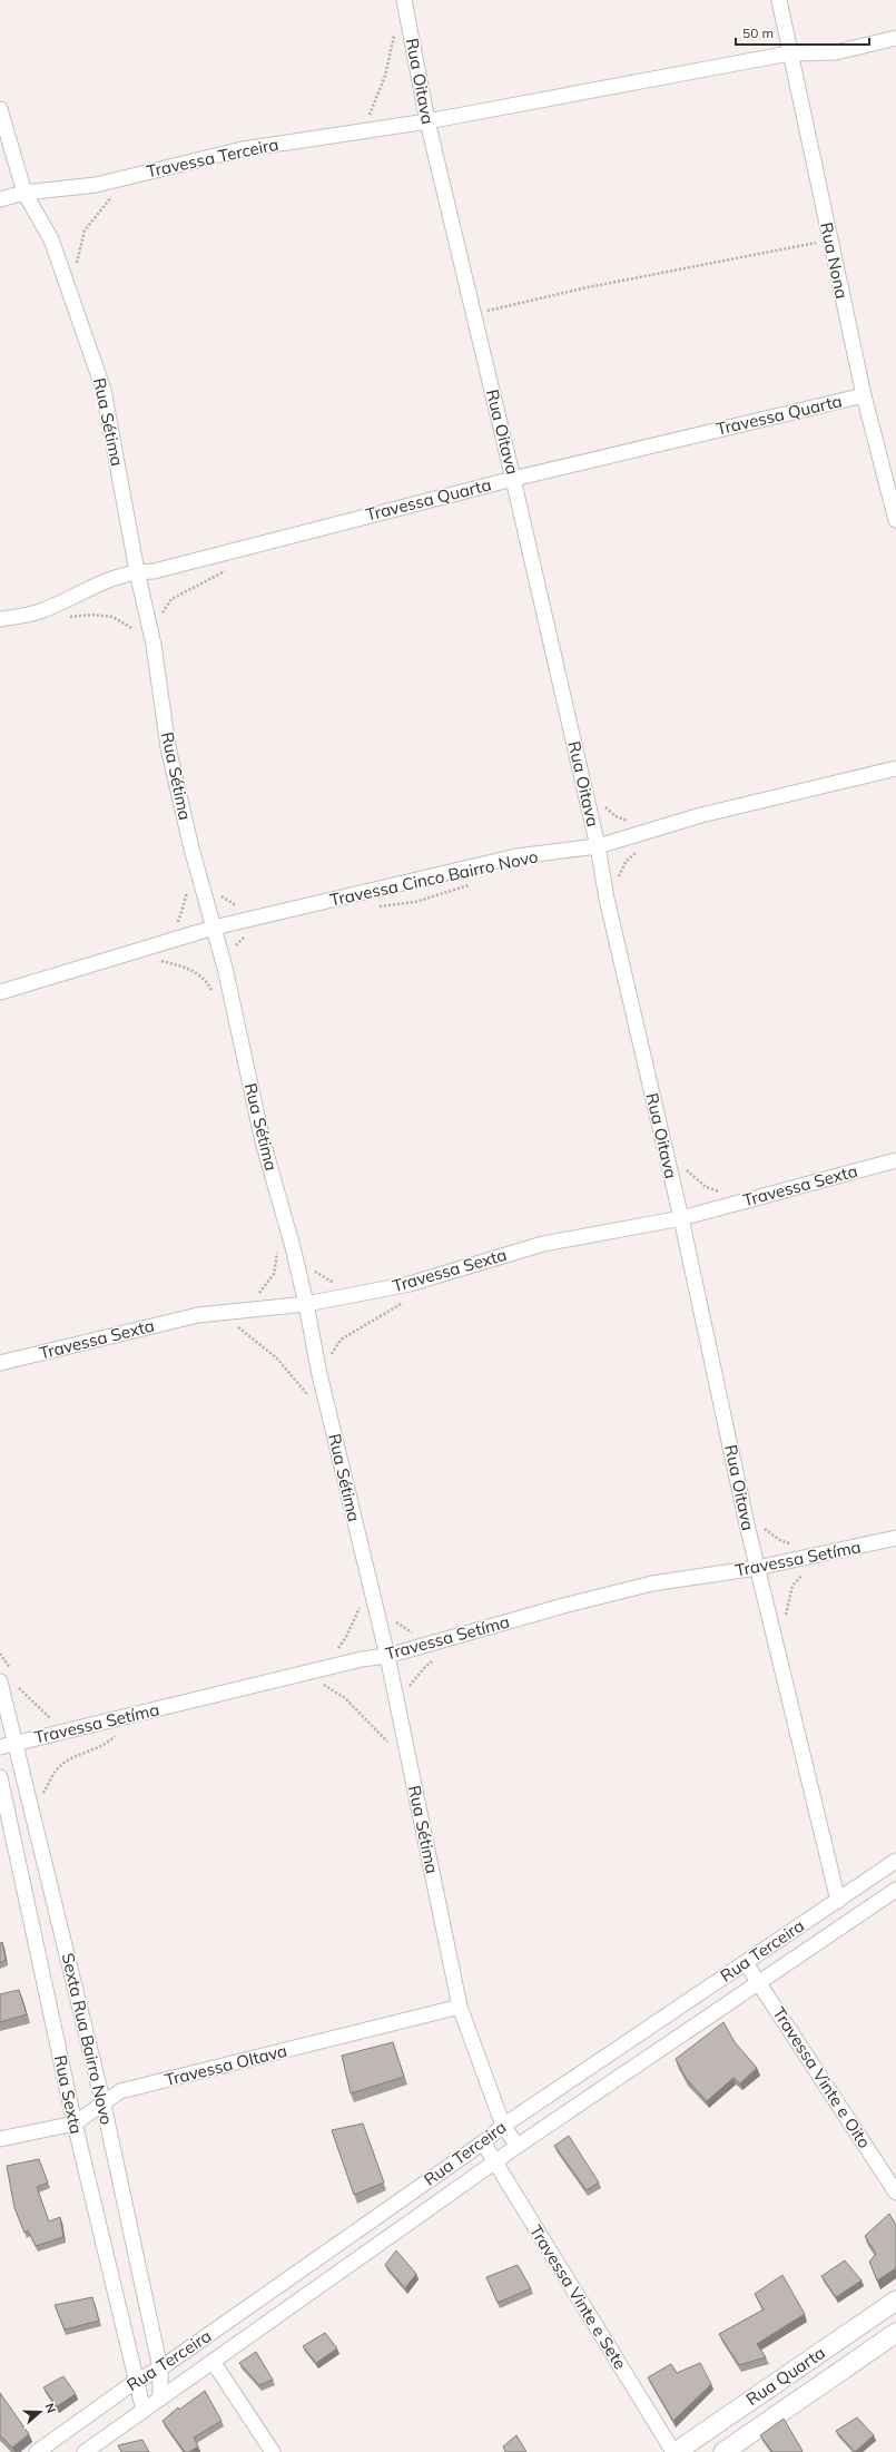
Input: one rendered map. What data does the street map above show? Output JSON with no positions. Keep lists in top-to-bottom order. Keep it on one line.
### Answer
{"streets":{"street":["Rua Oitava","Travessa Terceira","Rua Nona","Travessa Quarta","Rua Sétima","Travessa Cinco Bairro Novo","Travessa Sexta","Travessa Setíma","Rua Terceira","Sexta Rua Bairro Novo","Travessa OItava","Travessa Vinte e Oito","Rua Sexta","Travessa Vinte e Sete","Rua Quarta"]},"crossings":[["Rua Oitava","Travessa Terceira"],["Rua Oitava","Travessa Quarta"],["Rua Oitava","Travessa Cinco Bairro Novo"],["Rua Oitava","Travessa Sexta"],["Rua Oitava","Travessa Setíma"],["Rua Oitava","Rua Terceira"],["Travessa Terceira","Rua Nona"],["Travessa Terceira","Rua Sétima"],["Rua Nona","Travessa Quarta"],["Travessa Quarta","Rua Sétima"],["Rua Sétima","Travessa Cinco Bairro Novo"],["Rua Sétima","Travessa Sexta"],["Rua Sétima","Travessa Setíma"],["Rua Sétima","Rua Terceira"],["Rua Sétima","Travessa OItava"],["Travessa Setíma","Sexta Rua Bairro Novo"],["Rua Terceira","Sexta Rua Bairro Novo"],["Rua Terceira","Travessa Vinte e Oito"],["Rua Terceira","Rua Sexta"],["Rua Terceira","Travessa Vinte e Sete"],["Sexta Rua Bairro Novo","Travessa OItava"],["Travessa OItava","Rua Sexta"],["Travessa Vinte e Sete","Rua Quarta"]],"scale_bar":"50 m","north":"right"}
